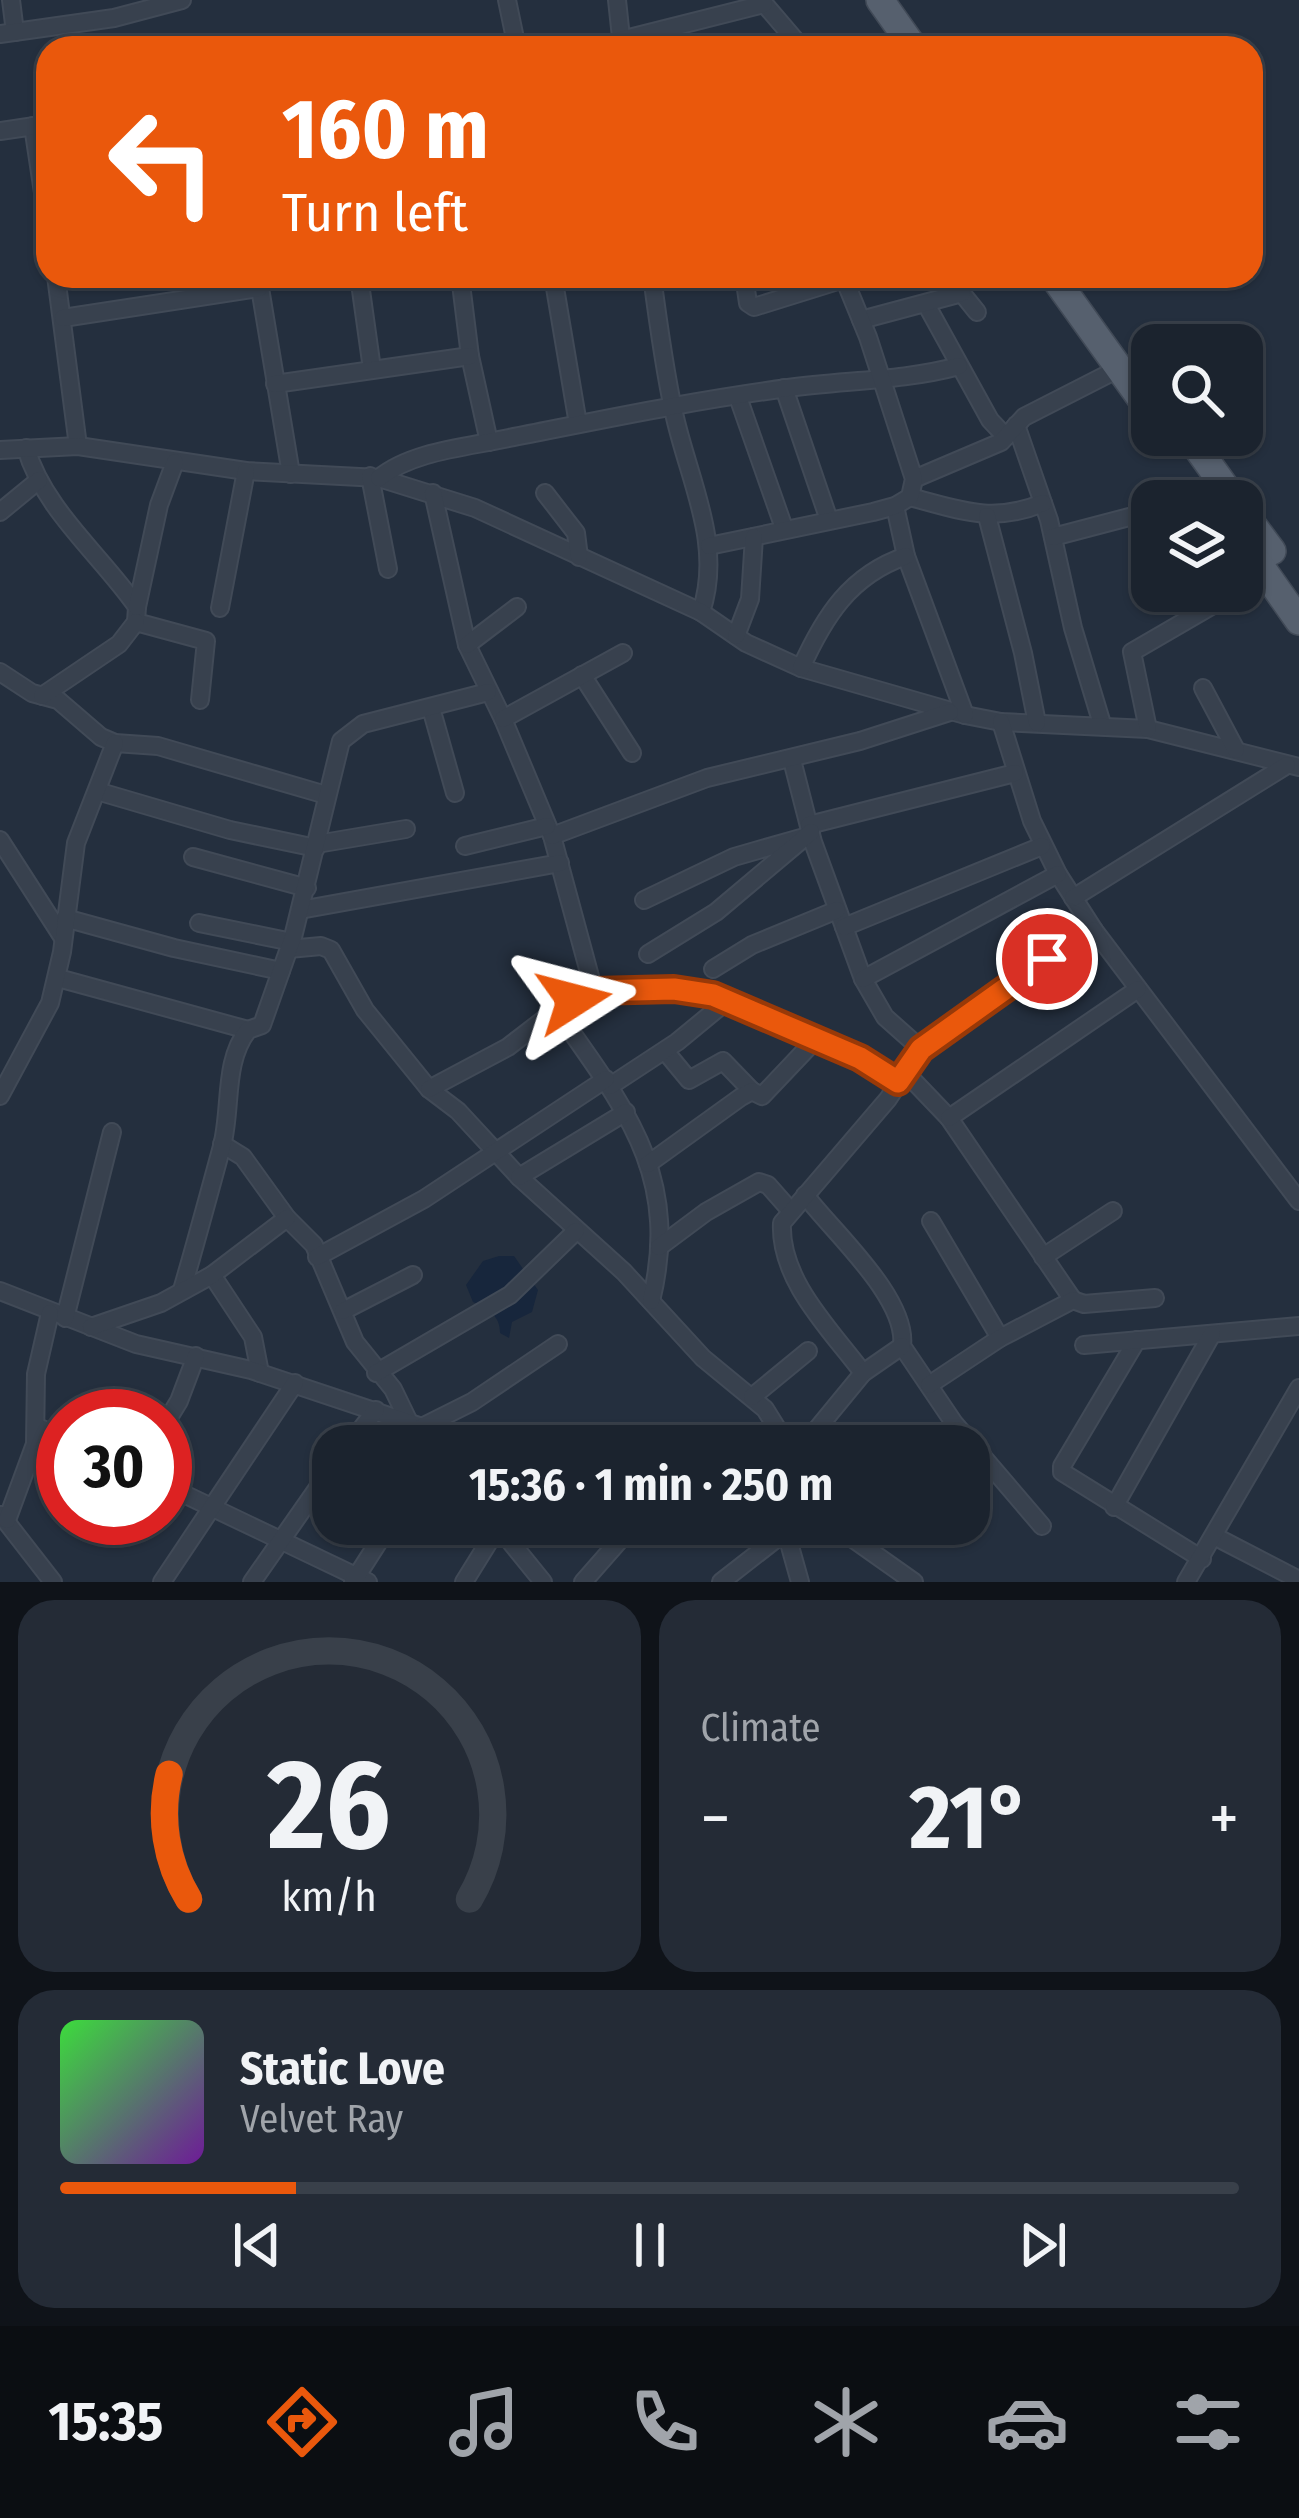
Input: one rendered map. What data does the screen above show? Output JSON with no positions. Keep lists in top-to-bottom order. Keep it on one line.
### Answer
{"page":{"turn":["160 m","Turn left"],"limit":"30","trip":"15:36 · 1 min · 250 m","tile":"Climate","heat":["−","21°","+"],"song":["Static Love","Velvet Ray"],"tabs":"15:35","gauge":["26","km/h"]}}
